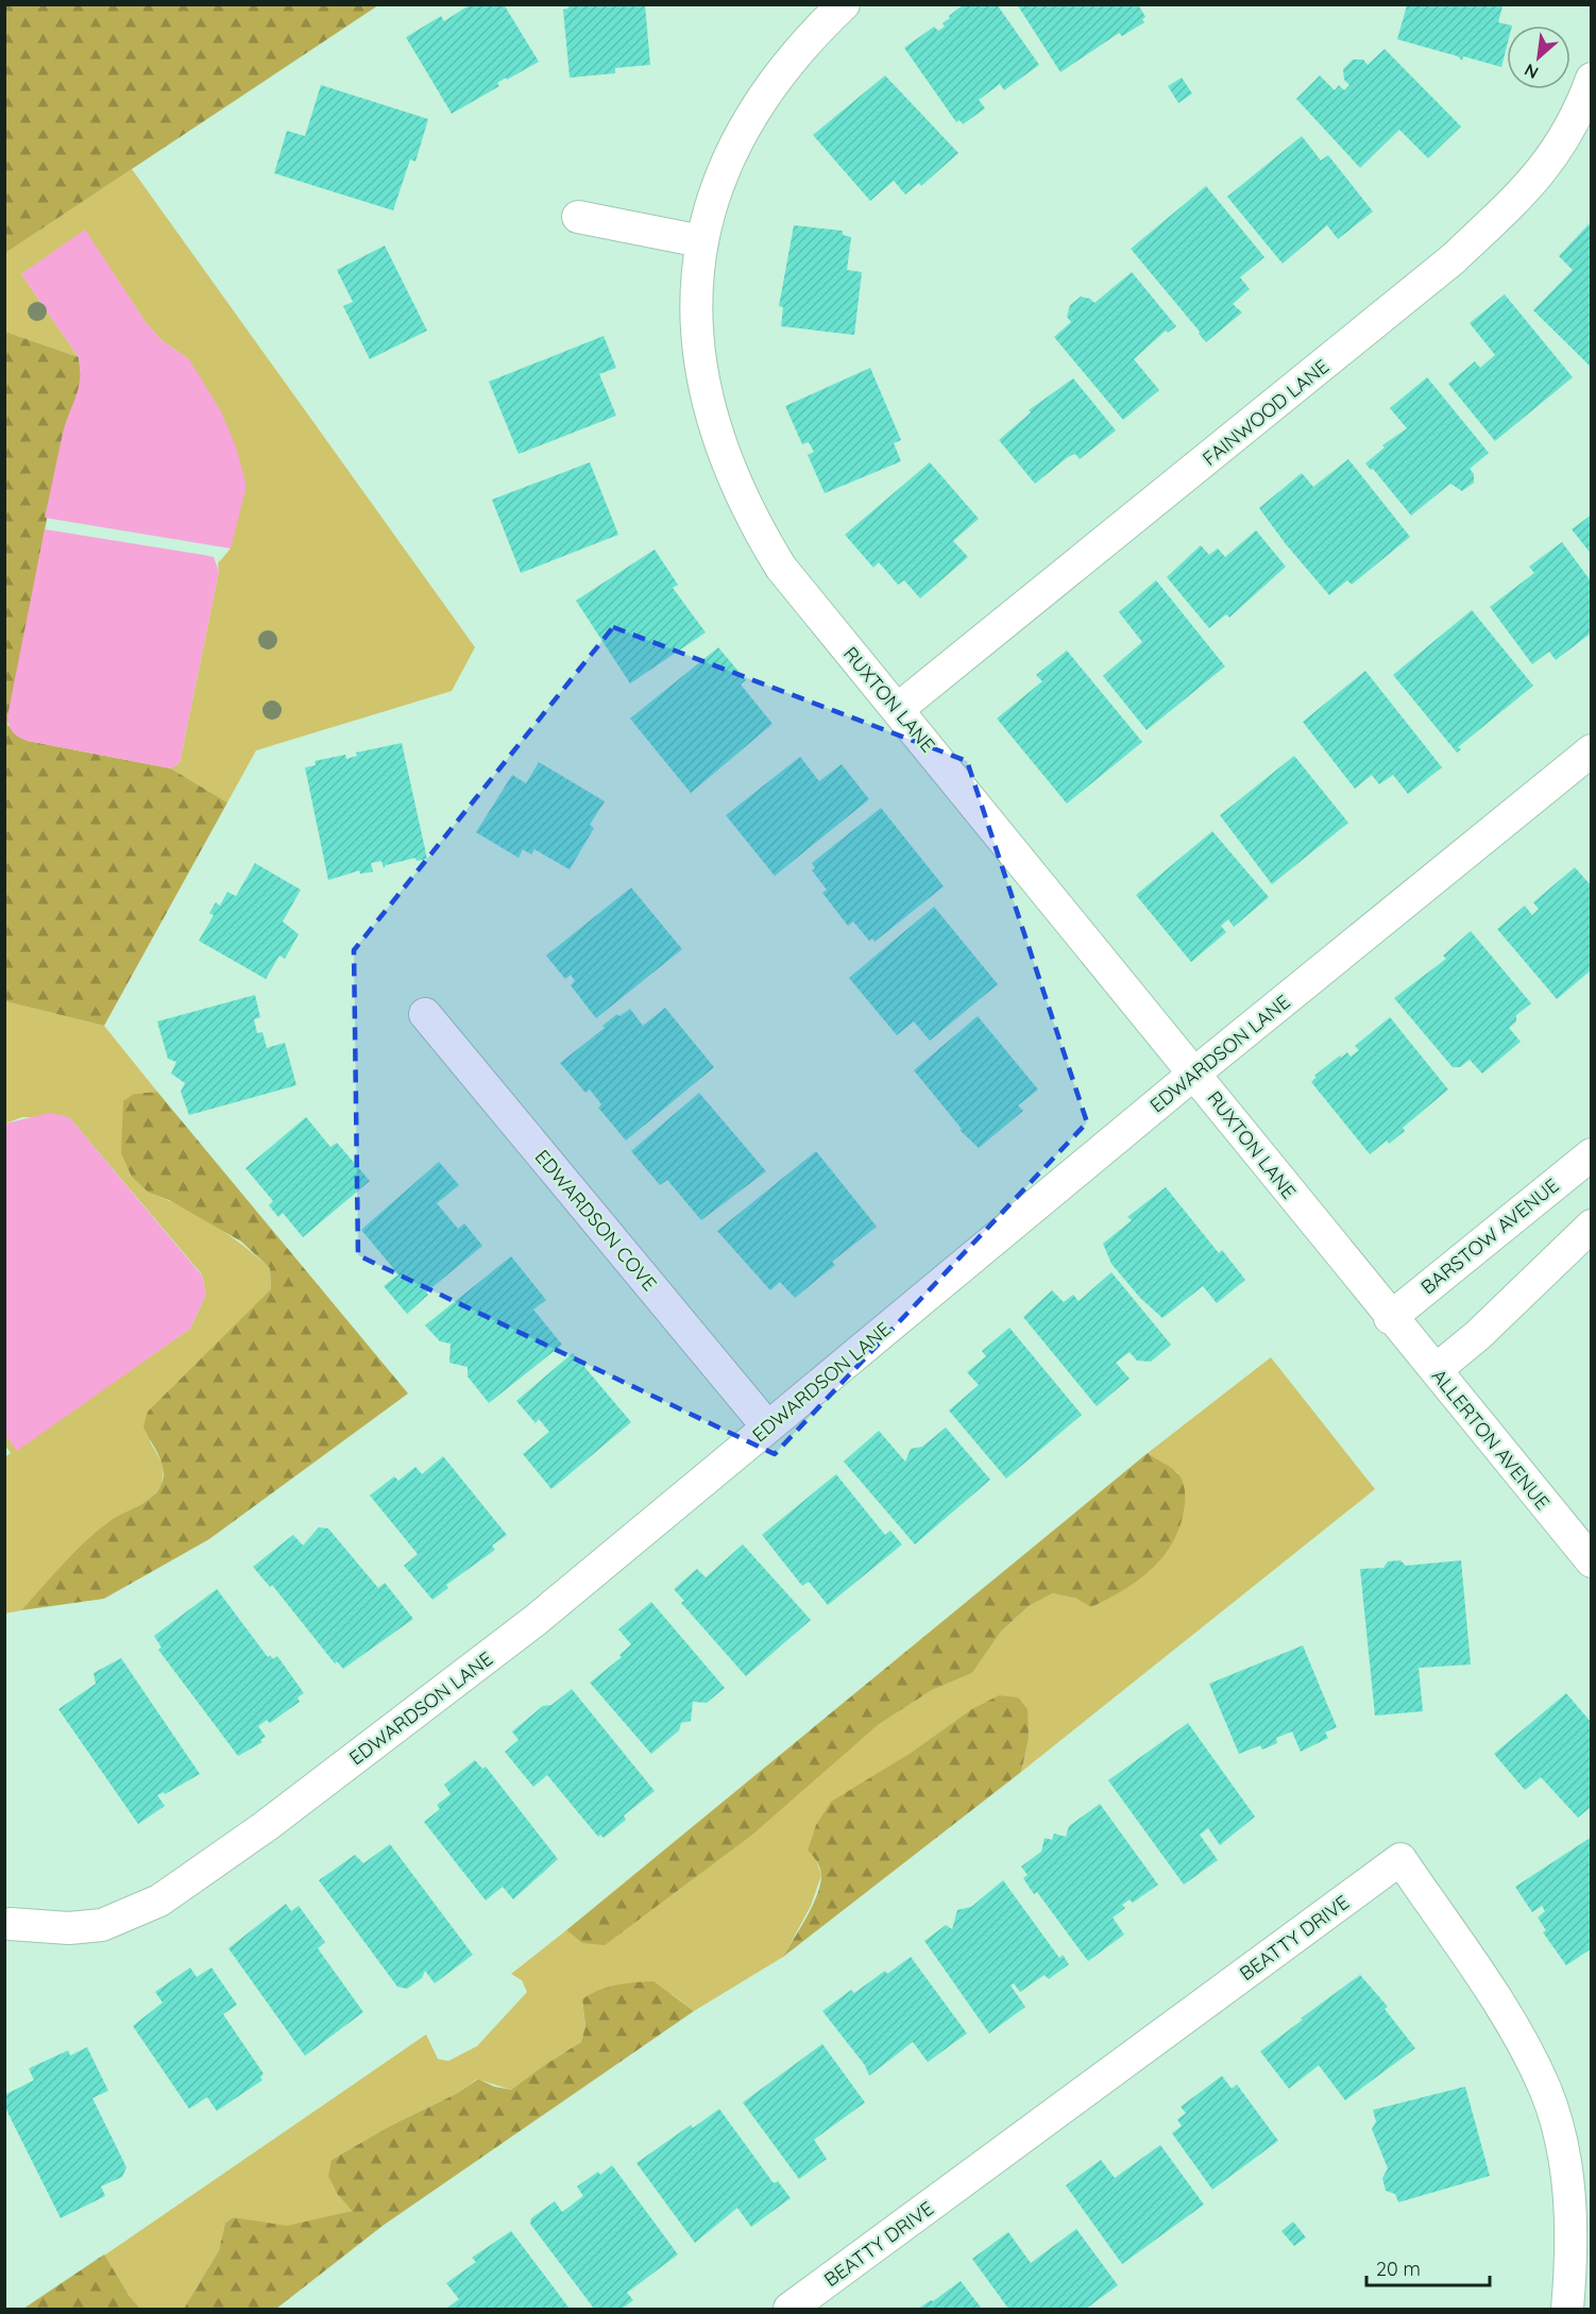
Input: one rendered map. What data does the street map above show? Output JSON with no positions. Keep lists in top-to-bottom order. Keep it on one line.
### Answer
{"streets":{"street":["FAINWOOD LANE","RUXTON LANE","EDWARDSON LANE","EDWARDSON COVE","BARSTOW AVENUE","ALLERTON AVENUE","BEATTY DRIVE"]},"crossings":[["FAINWOOD LANE","RUXTON LANE"],["RUXTON LANE","EDWARDSON LANE"],["RUXTON LANE","BARSTOW AVENUE"],["RUXTON LANE","ALLERTON AVENUE"],["EDWARDSON LANE","EDWARDSON COVE"],["BARSTOW AVENUE","ALLERTON AVENUE"]],"scale_bar":"20 m","north":"bottom left"}
